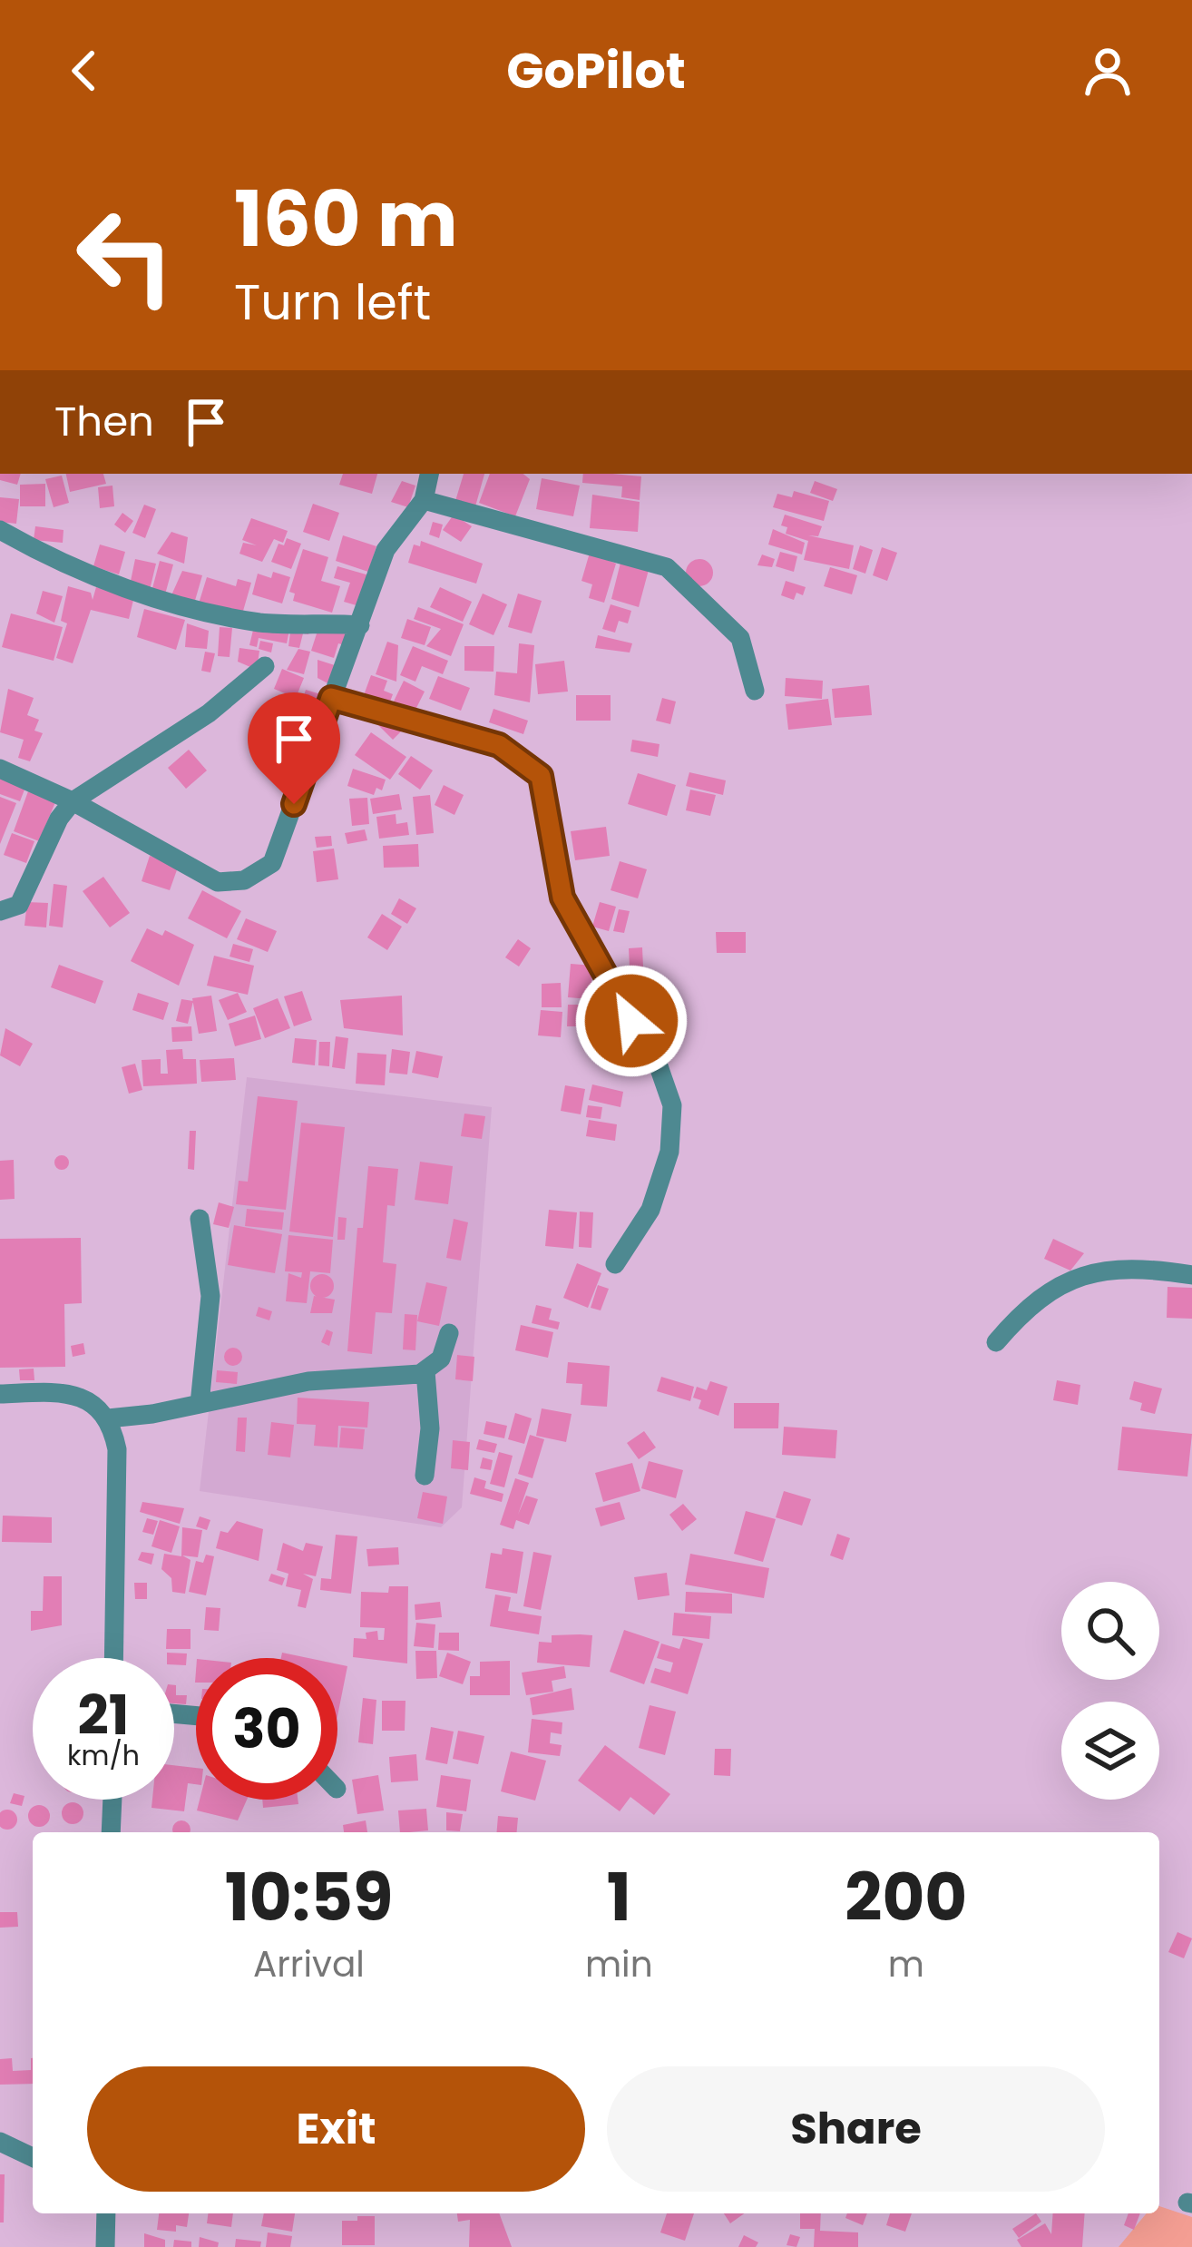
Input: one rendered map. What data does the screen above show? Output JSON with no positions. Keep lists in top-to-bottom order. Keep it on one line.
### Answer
{"page":{"header":"GoPilot","turn":["160 m","Turn left"],"then":"Then","speed":"21 km/h","limit":"30","eta":["10:59","Arrival","1","min","200","m"],"buttons":["Exit","Share"]}}
